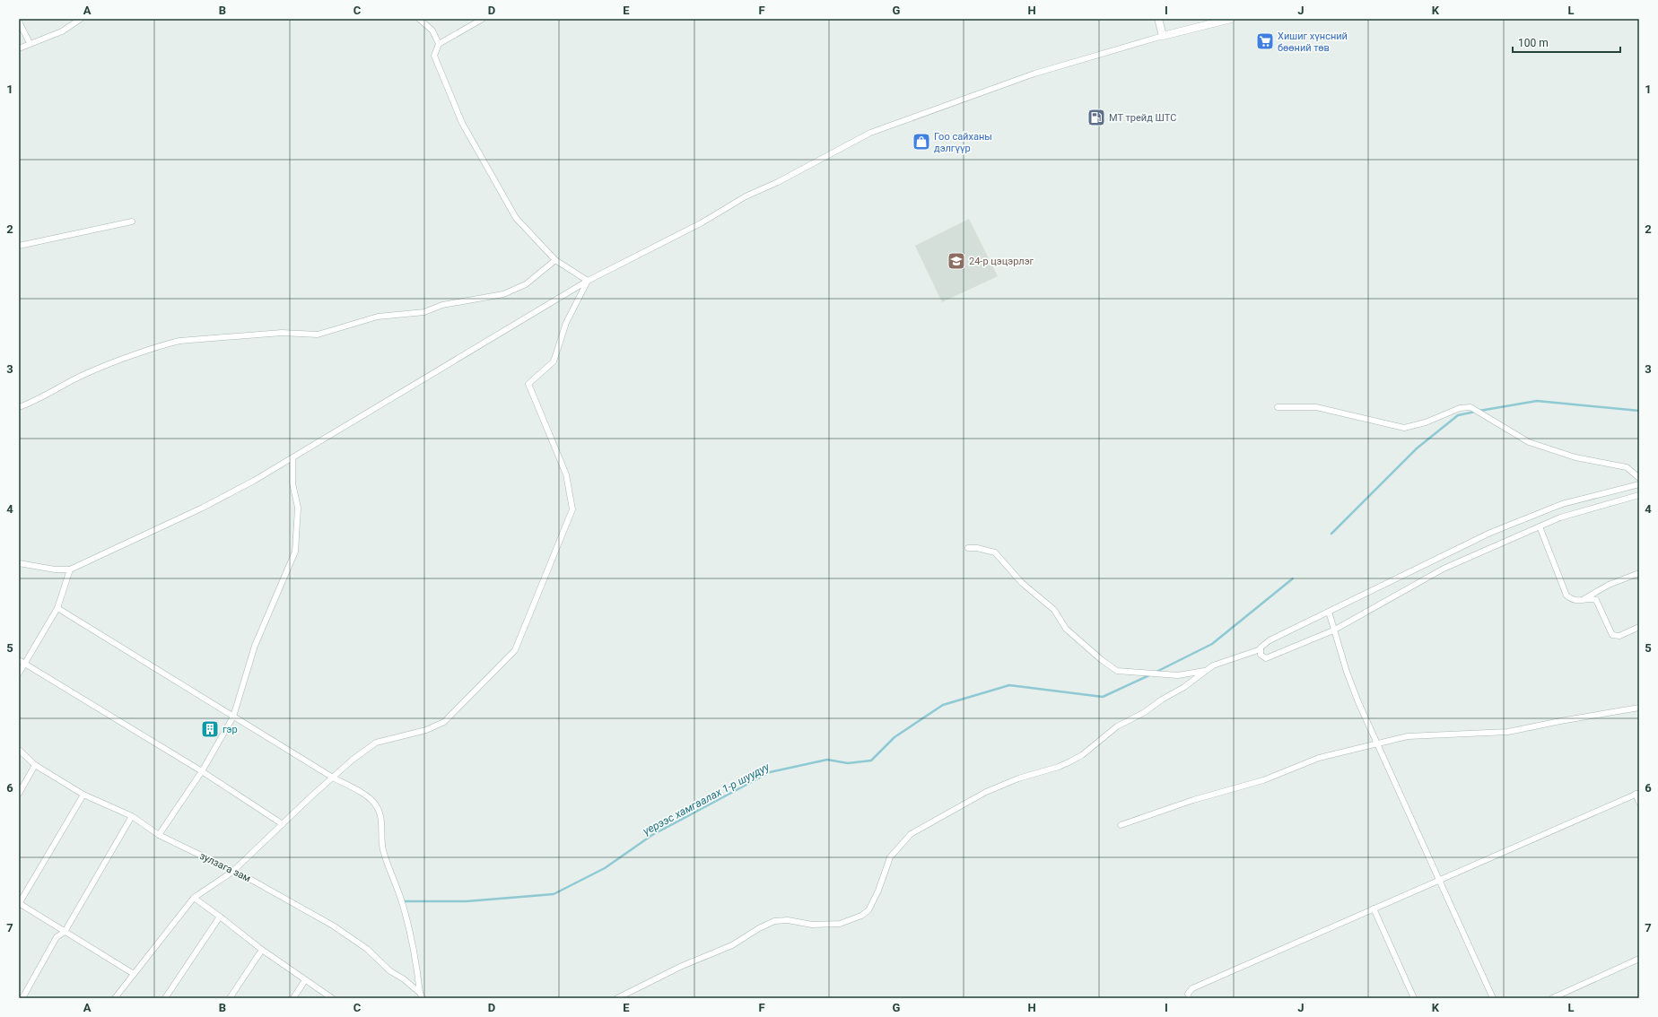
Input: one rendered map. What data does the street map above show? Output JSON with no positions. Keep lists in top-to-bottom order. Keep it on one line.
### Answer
{"streets":{"street":["зулзага зам"]},"water":["үерээс хамгаалах 1-р шуудуу"],"places":{"supermarket":["Хишиг хүнсний бөөний төв"],"fuel station":["МТ трейд ШТС"],"shop":["Гоо сайханы дэлгүүр"],"school or university":["24-р цэцэрлэг"],"building":["гэр"]},"scale_bar":"100 m","grid":{"columns":["A","B","C","D","E","F","G","H","I","J","K","L"],"rows":["1","2","3","4","5","6","7"]}}
